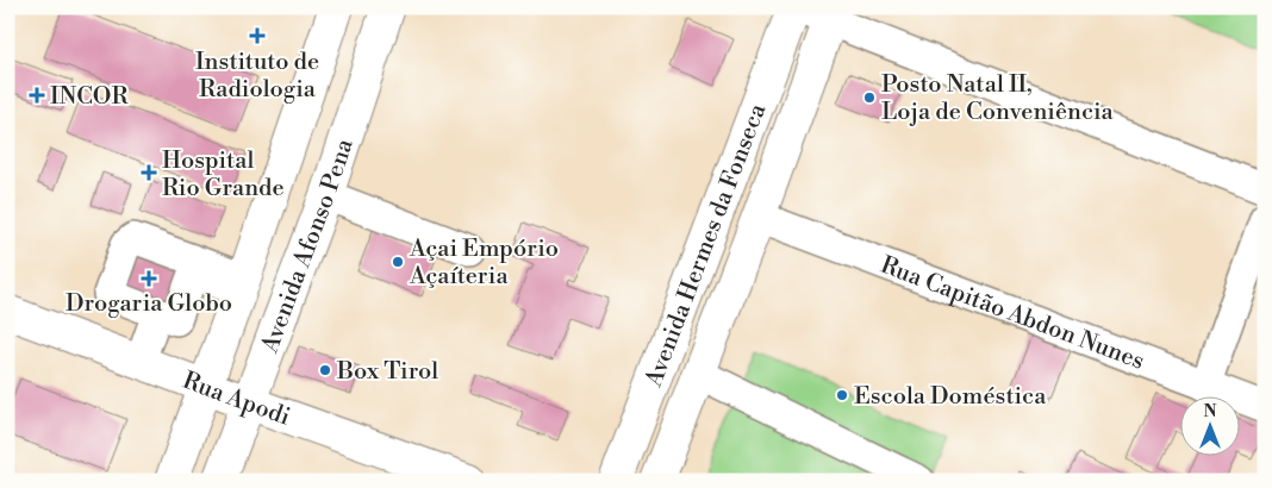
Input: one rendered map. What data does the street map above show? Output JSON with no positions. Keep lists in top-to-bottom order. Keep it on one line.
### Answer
{"streets":{"main road":["Avenida Hermes da Fonseca","Avenida Afonso Pena","Rua Apodi"],"street":["Rua Capitão Abdon Nunes"]},"crossings":[["Avenida Hermes da Fonseca","Rua Capitão Abdon Nunes"],["Avenida Afonso Pena","Rua Apodi"]],"places":{"health":["Instituto de Radiologia","INCOR","Hospital Rio Grande","Drogaria Globo"],"other":["Posto Natal II, Loja de Conveniência","Açai Empório Açaíteria","Box Tirol","Escola Doméstica"]},"north":"top"}
